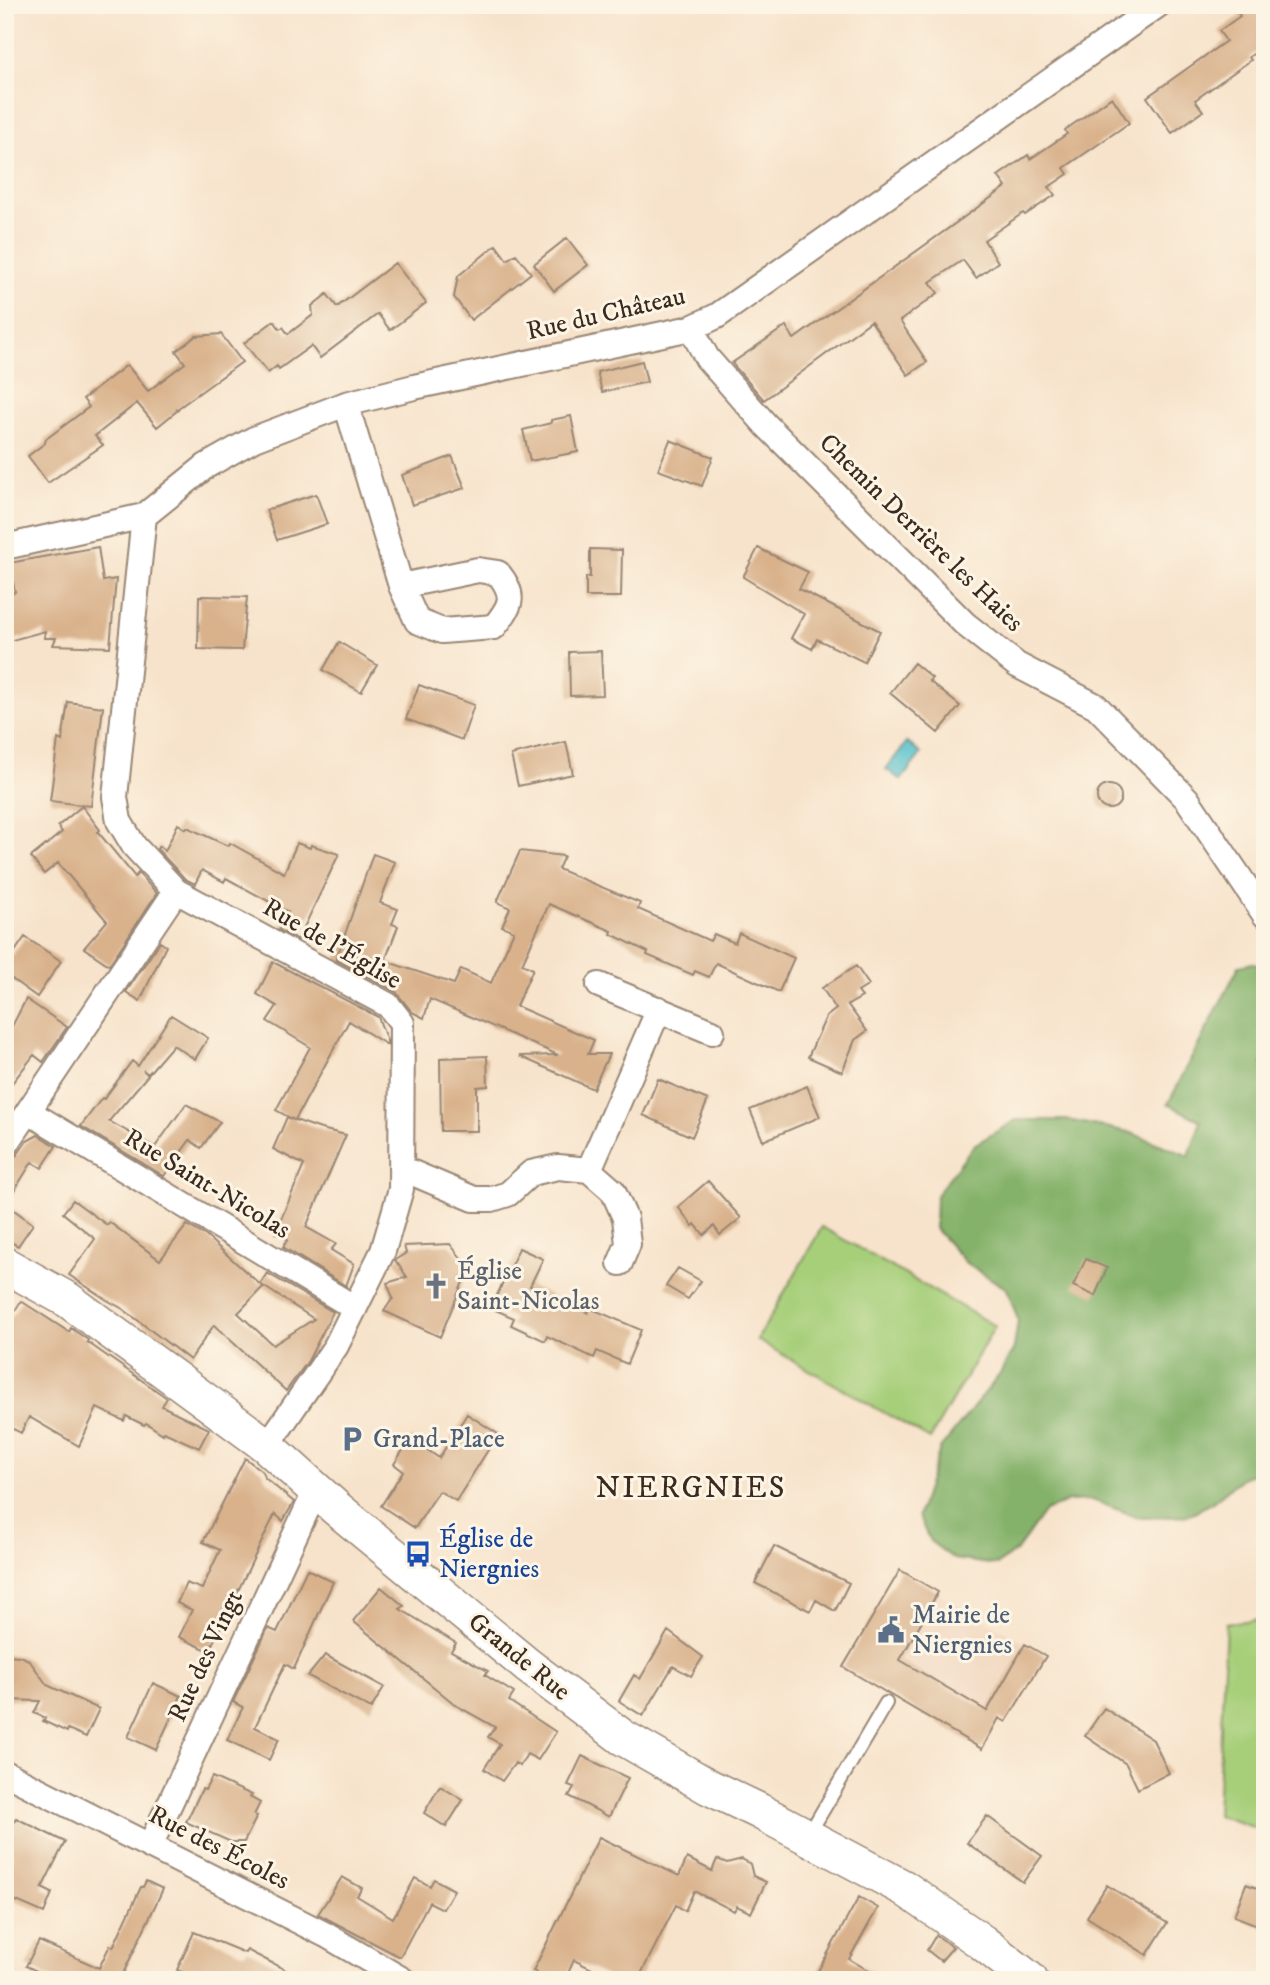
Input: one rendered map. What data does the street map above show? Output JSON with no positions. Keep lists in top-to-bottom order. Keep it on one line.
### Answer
{"streets":{"street":["Rue du Château","Chemin Derrière les Haies","Rue de l'Église","Rue Saint-Nicolas","Rue des Vingt","Grande Rue","Rue des Écoles"]},"crossings":[["Rue du Château","Chemin Derrière les Haies"],["Rue du Château","Rue de l'Église"],["Rue de l'Église","Rue Saint-Nicolas"],["Rue de l'Église","Grande Rue"],["Rue des Vingt","Grande Rue"],["Rue des Vingt","Rue des Écoles"]],"districts":["NIERGNIES"],"places":{"church":["Église Saint-Nicolas"],"parking":["Grand-Place"],"bus stop":["Église de Niergnies"],"public building":["Mairie de Niergnies"]}}
